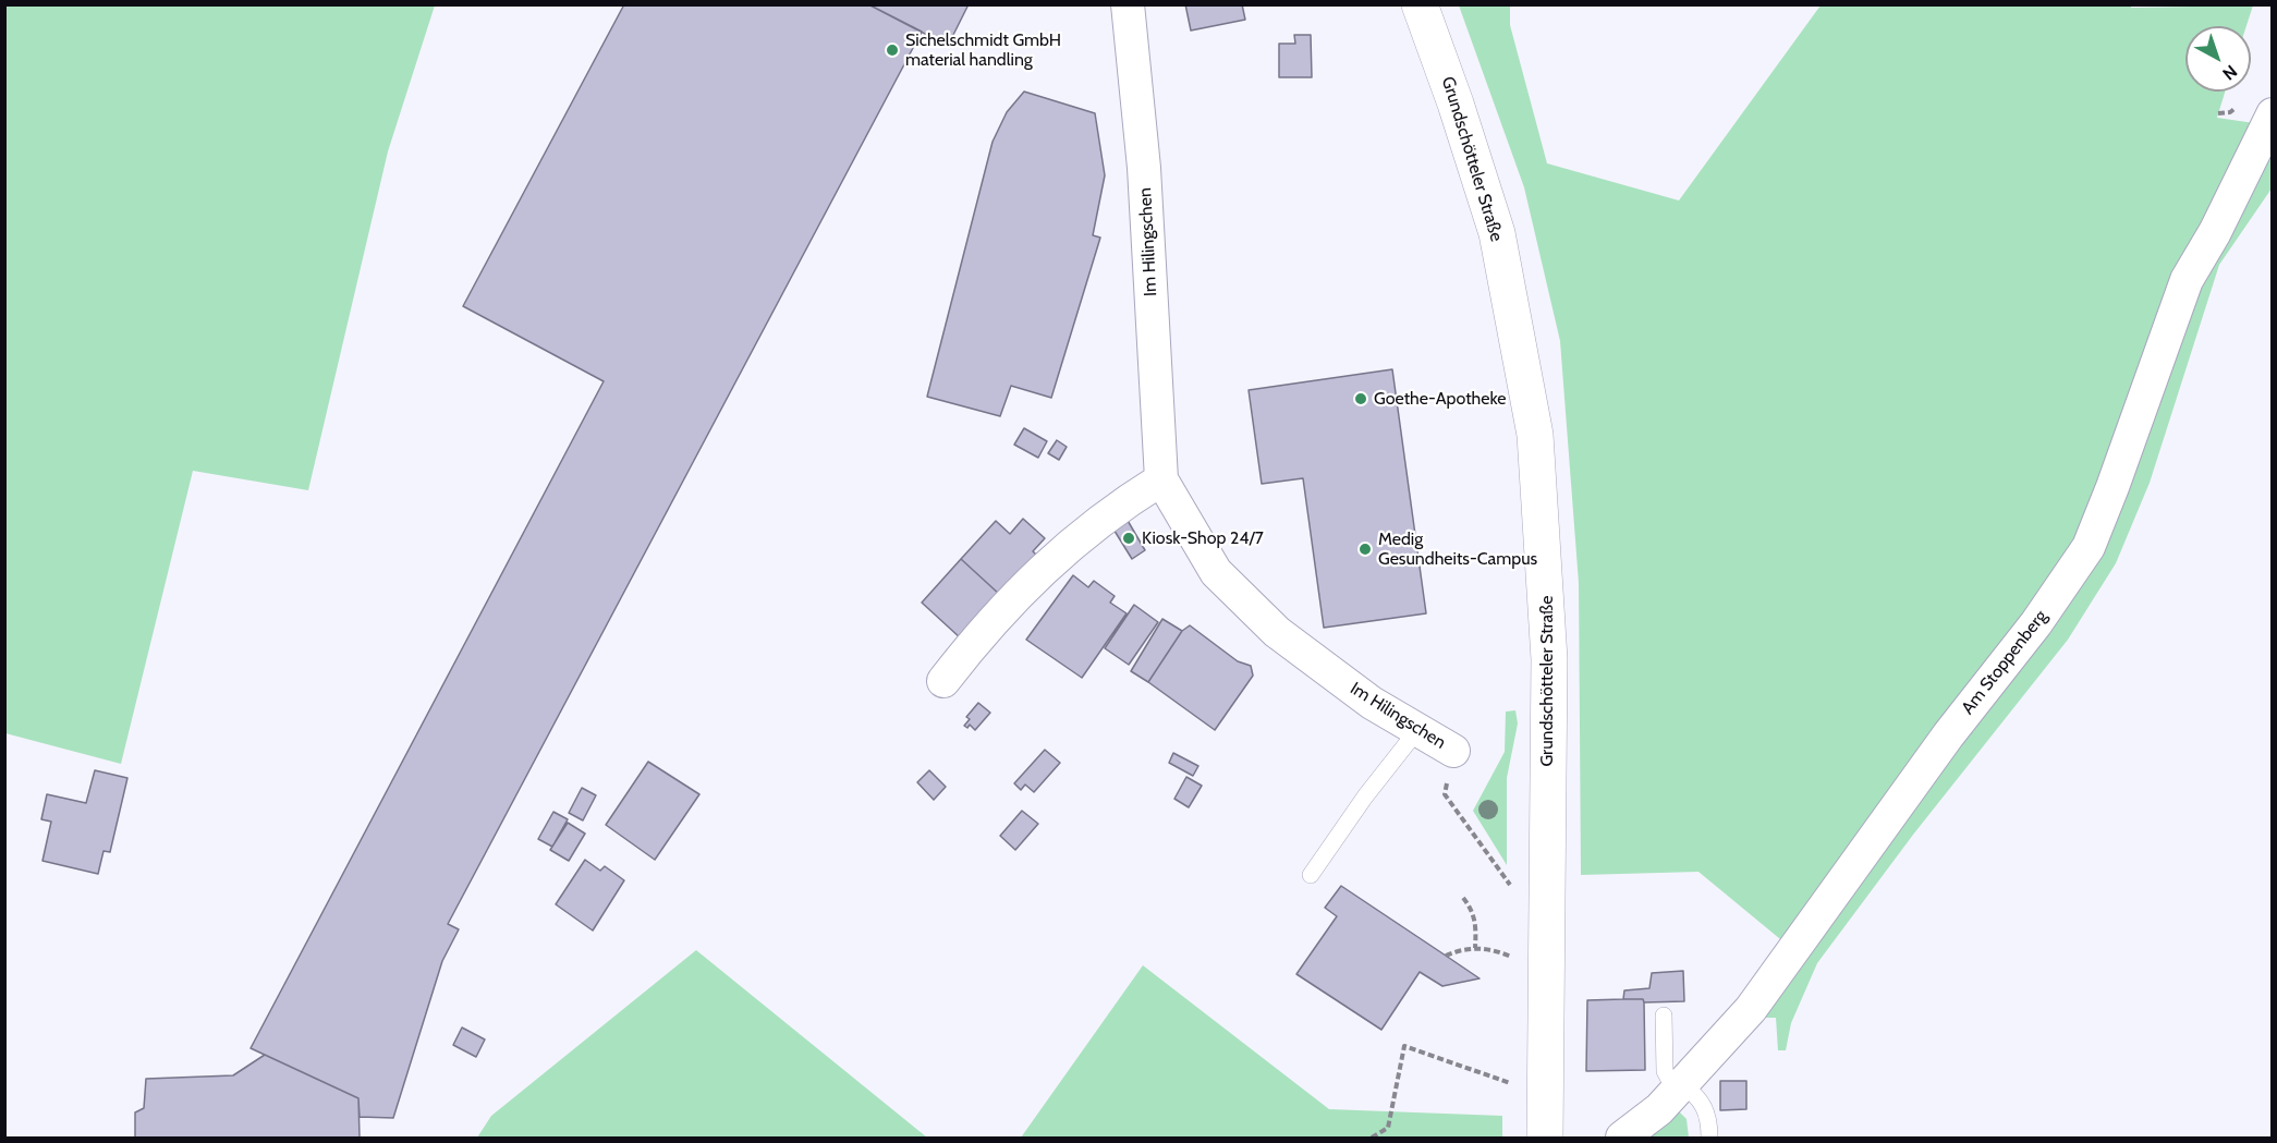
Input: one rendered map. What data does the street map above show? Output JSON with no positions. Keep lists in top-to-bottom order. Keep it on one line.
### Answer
{"streets":{"main road":["Grundschötteler Straße"],"street":["Im Hilingschen","Am Stoppenberg"]},"places":["Sichelschmidt GmbH material handling","Goethe-Apotheke","Kiosk-Shop 24/7","Medig Gesundheits-Campus"],"north":"bottom right"}
